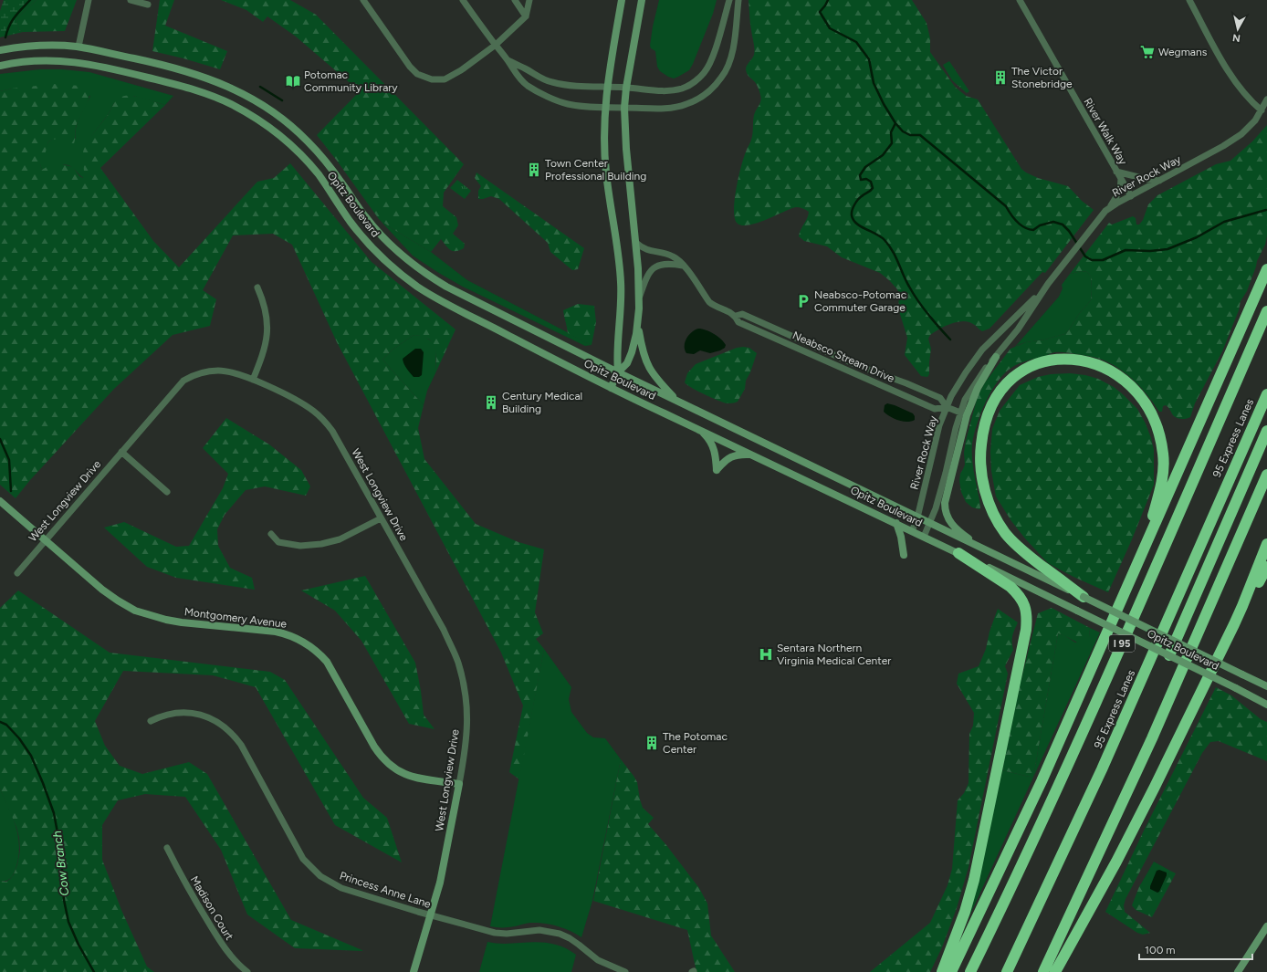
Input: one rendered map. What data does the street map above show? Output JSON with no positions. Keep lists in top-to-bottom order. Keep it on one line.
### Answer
{"streets":{"highway":["95 Express Lanes","I 95"],"main road":["Opitz Boulevard","West Longview Drive","Montgomery Avenue"],"street":["River Walk Way","River Rock Way","Neabsco Stream Drive","Princess Anne Lane","Madison Court"]},"crossings":[["River Walk Way","River Rock Way"],["River Rock Way","Opitz Boulevard"],["River Rock Way","Neabsco Stream Drive"],["West Longview Drive","Montgomery Avenue"],["West Longview Drive","Princess Anne Lane"]],"water":["Cow Branch"],"places":{"supermarket":["Wegmans"],"building":["The Victor Stonebridge","Town Center Professional Building","Century Medical Building","The Potomac Center"],"library":["Potomac Community Library"],"parking":["Neabsco-Potomac Commuter Garage"],"hospital":["Sentara Northern Virginia Medical Center"]},"scale_bar":"100 m","north":"bottom"}
